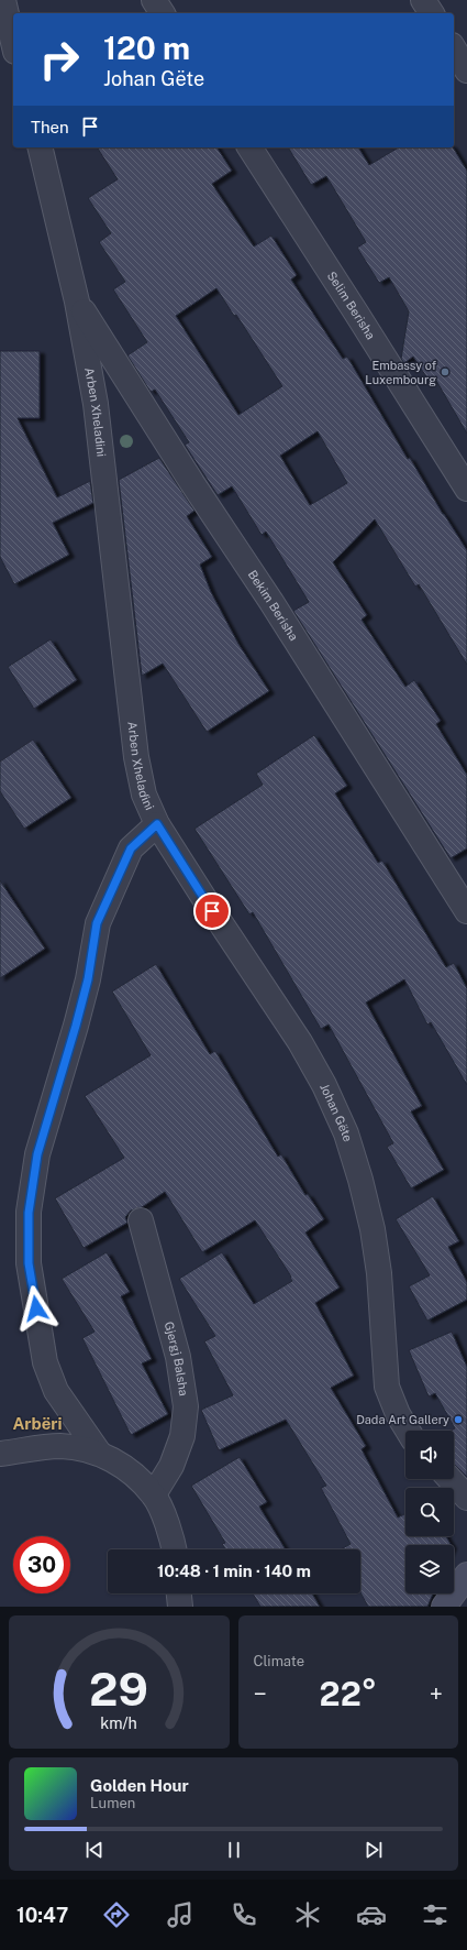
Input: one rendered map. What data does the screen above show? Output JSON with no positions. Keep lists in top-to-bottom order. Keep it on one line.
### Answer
{"streets":{"street":["Selim Berisha","Arben Xheladini","Bekim Berisha","Johan Gëte","Gjergj Balsha"]},"crossings":[["Arben Xheladini","Bekim Berisha"],["Arben Xheladini","Johan Gëte"]],"districts":["Arbëri"],"places":["Embassy of Luxembourg","Dada Art Gallery"],"page":{"turn":["120 m","Johan Gëte"],"then":"Then","limit":"30","trip":"10:48 · 1 min · 140 m","tile":"Climate","heat":["−","22°","+"],"song":["Golden Hour","Lumen"],"tabs":"10:47","gauge":["29","km/h"]}}
